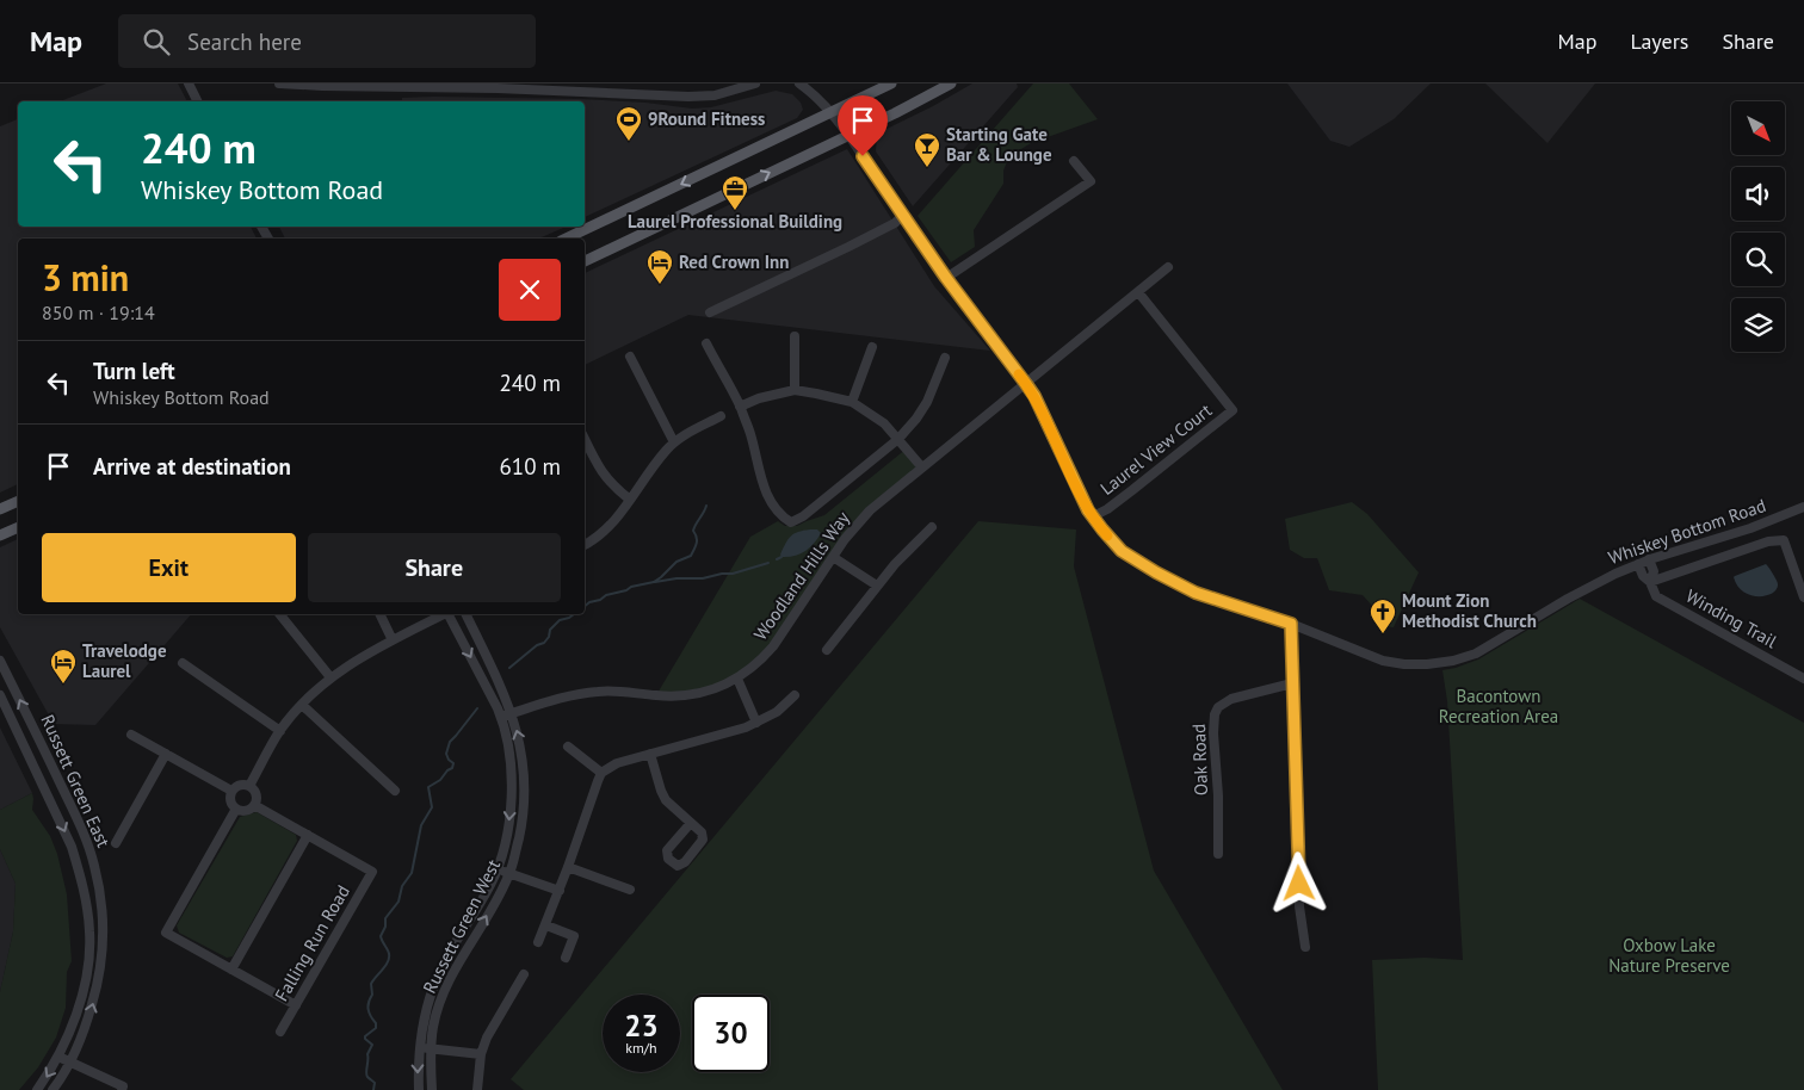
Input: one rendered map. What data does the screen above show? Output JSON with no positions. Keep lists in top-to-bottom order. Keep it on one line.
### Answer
{"streets":{"street":["Laurel View Court","Whiskey Bottom Road","Woodland Hills Way","Winding Trail","Oak Road","Russett Green East","Russett Green West","Falling Run Road"]},"crossings":[["Laurel View Court","Whiskey Bottom Road"],["Whiskey Bottom Road","Woodland Hills Way"],["Whiskey Bottom Road","Winding Trail"],["Woodland Hills Way","Russett Green West"]],"parks":["Bacontown Recreation Area","Oxbow Lake Nature Preserve"],"places":{"sports":["9Round Fitness"],"bar":["Starting Gate Bar & Lounge"],"office":["Laurel Professional Building"],"hotel":["Red Crown Inn","Travelodge Laurel"],"church":["Mount Zion Methodist Church"]},"north":"bottom right","page":{"header":"Map","search":"Search here","nav":["Map","Layers","Share"],"turn":["240 m","Whiskey Bottom Road"],"heading":["3 min","850 m · 19:14"],"list":[{"name":"Turn left","note":"Whiskey Bottom Road","value":"240 m"},{"name":"Arrive at destination","value":"610 m"}],"buttons":["Exit","Share"],"speed":"23 km/h","limit":"30"}}
